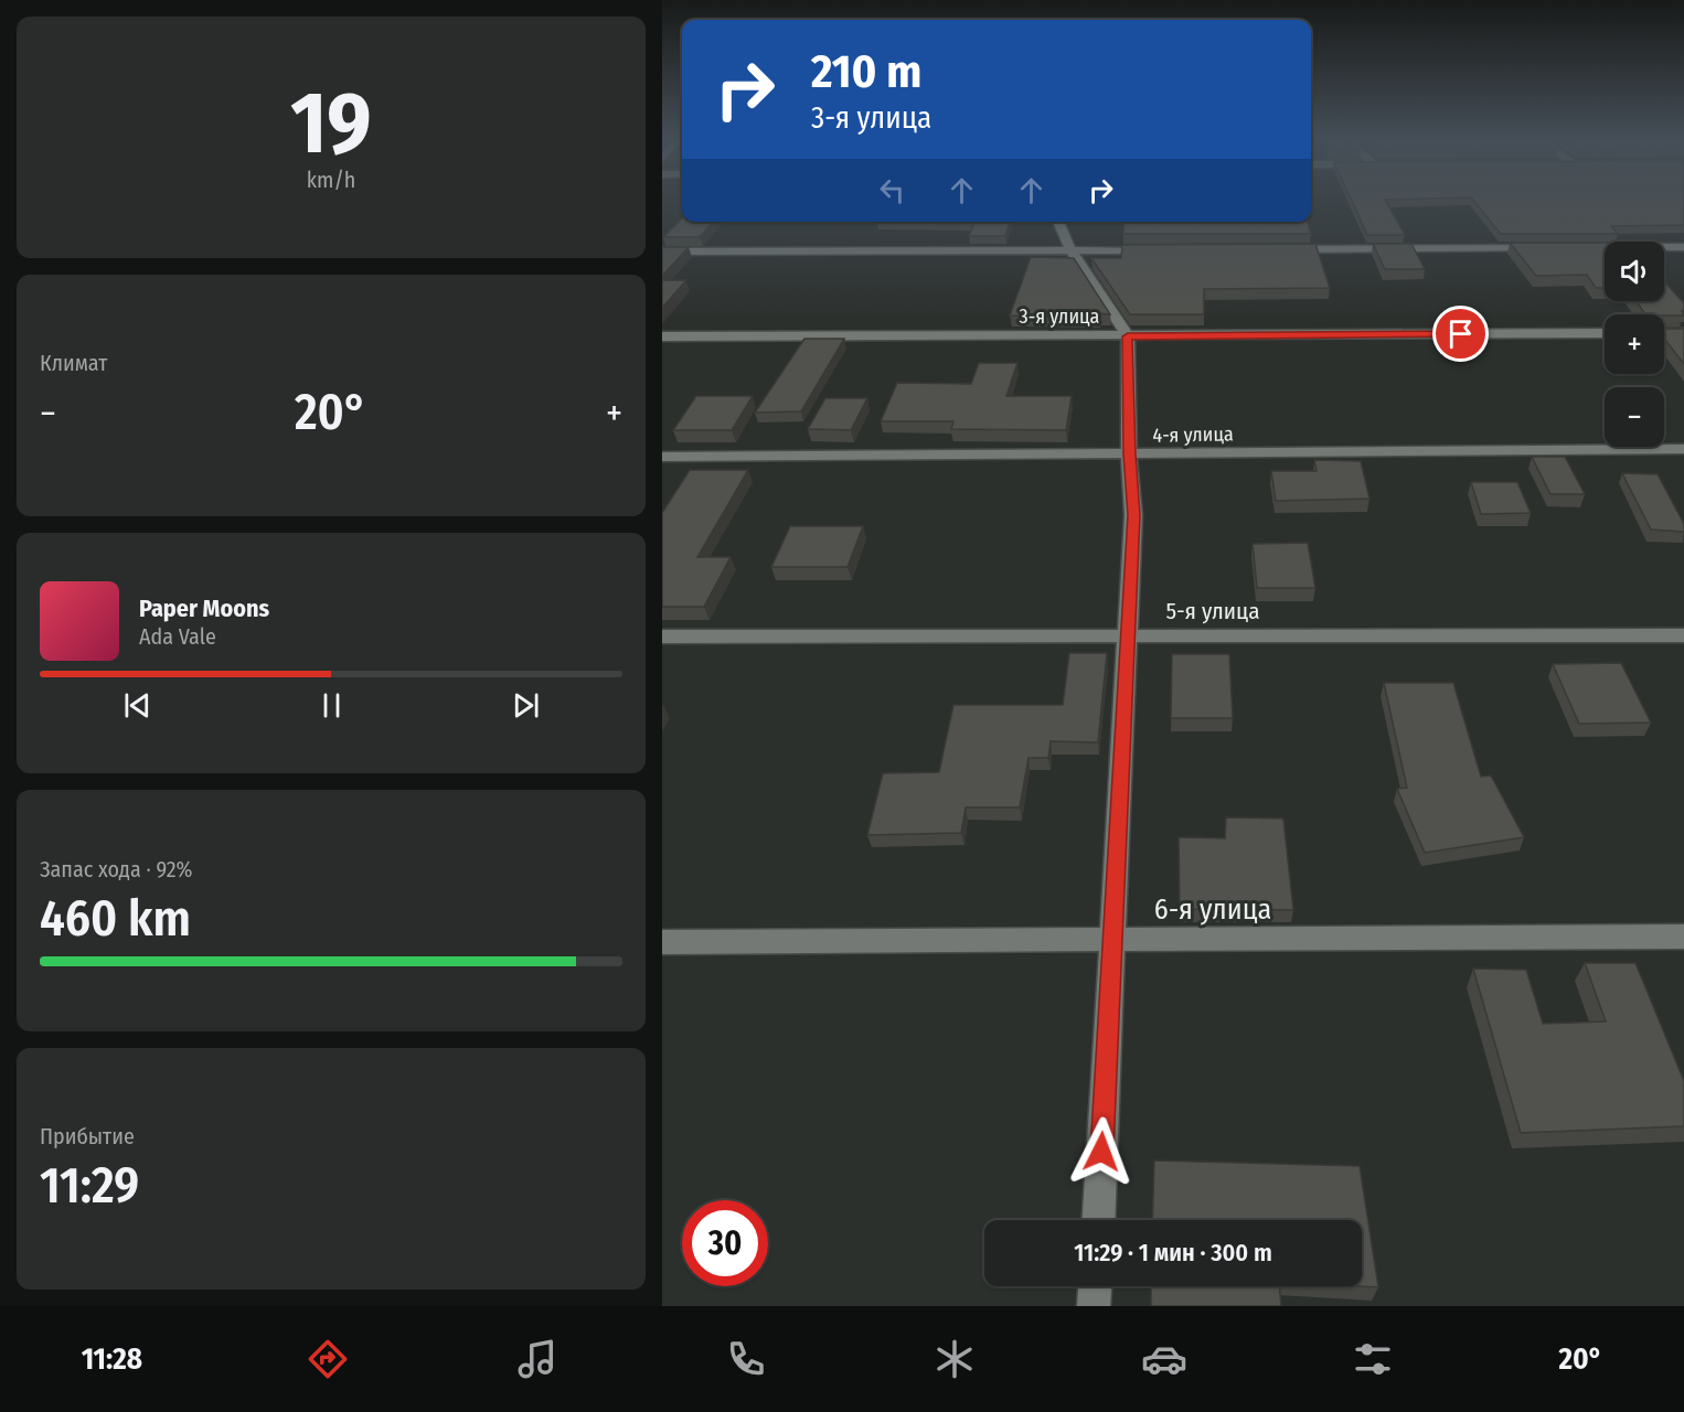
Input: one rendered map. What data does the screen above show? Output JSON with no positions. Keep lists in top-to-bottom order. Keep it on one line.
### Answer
{"streets":{"street":["3-я улица","4-я улица","5-я улица","6-я улица"]},"page":{"tile":[["19","km/h"],"Климат",["Запас хода · 92%","460 km"],["Прибытие","11:29"]],"turn":["210 m","3-я улица"],"map_buttons":["+","−"],"heat":["−","20°","+"],"song":["Paper Moons","Ada Vale"],"limit":"30","trip":"11:29 · 1 мин · 300 m","tabs":["11:28","20°"]}}
